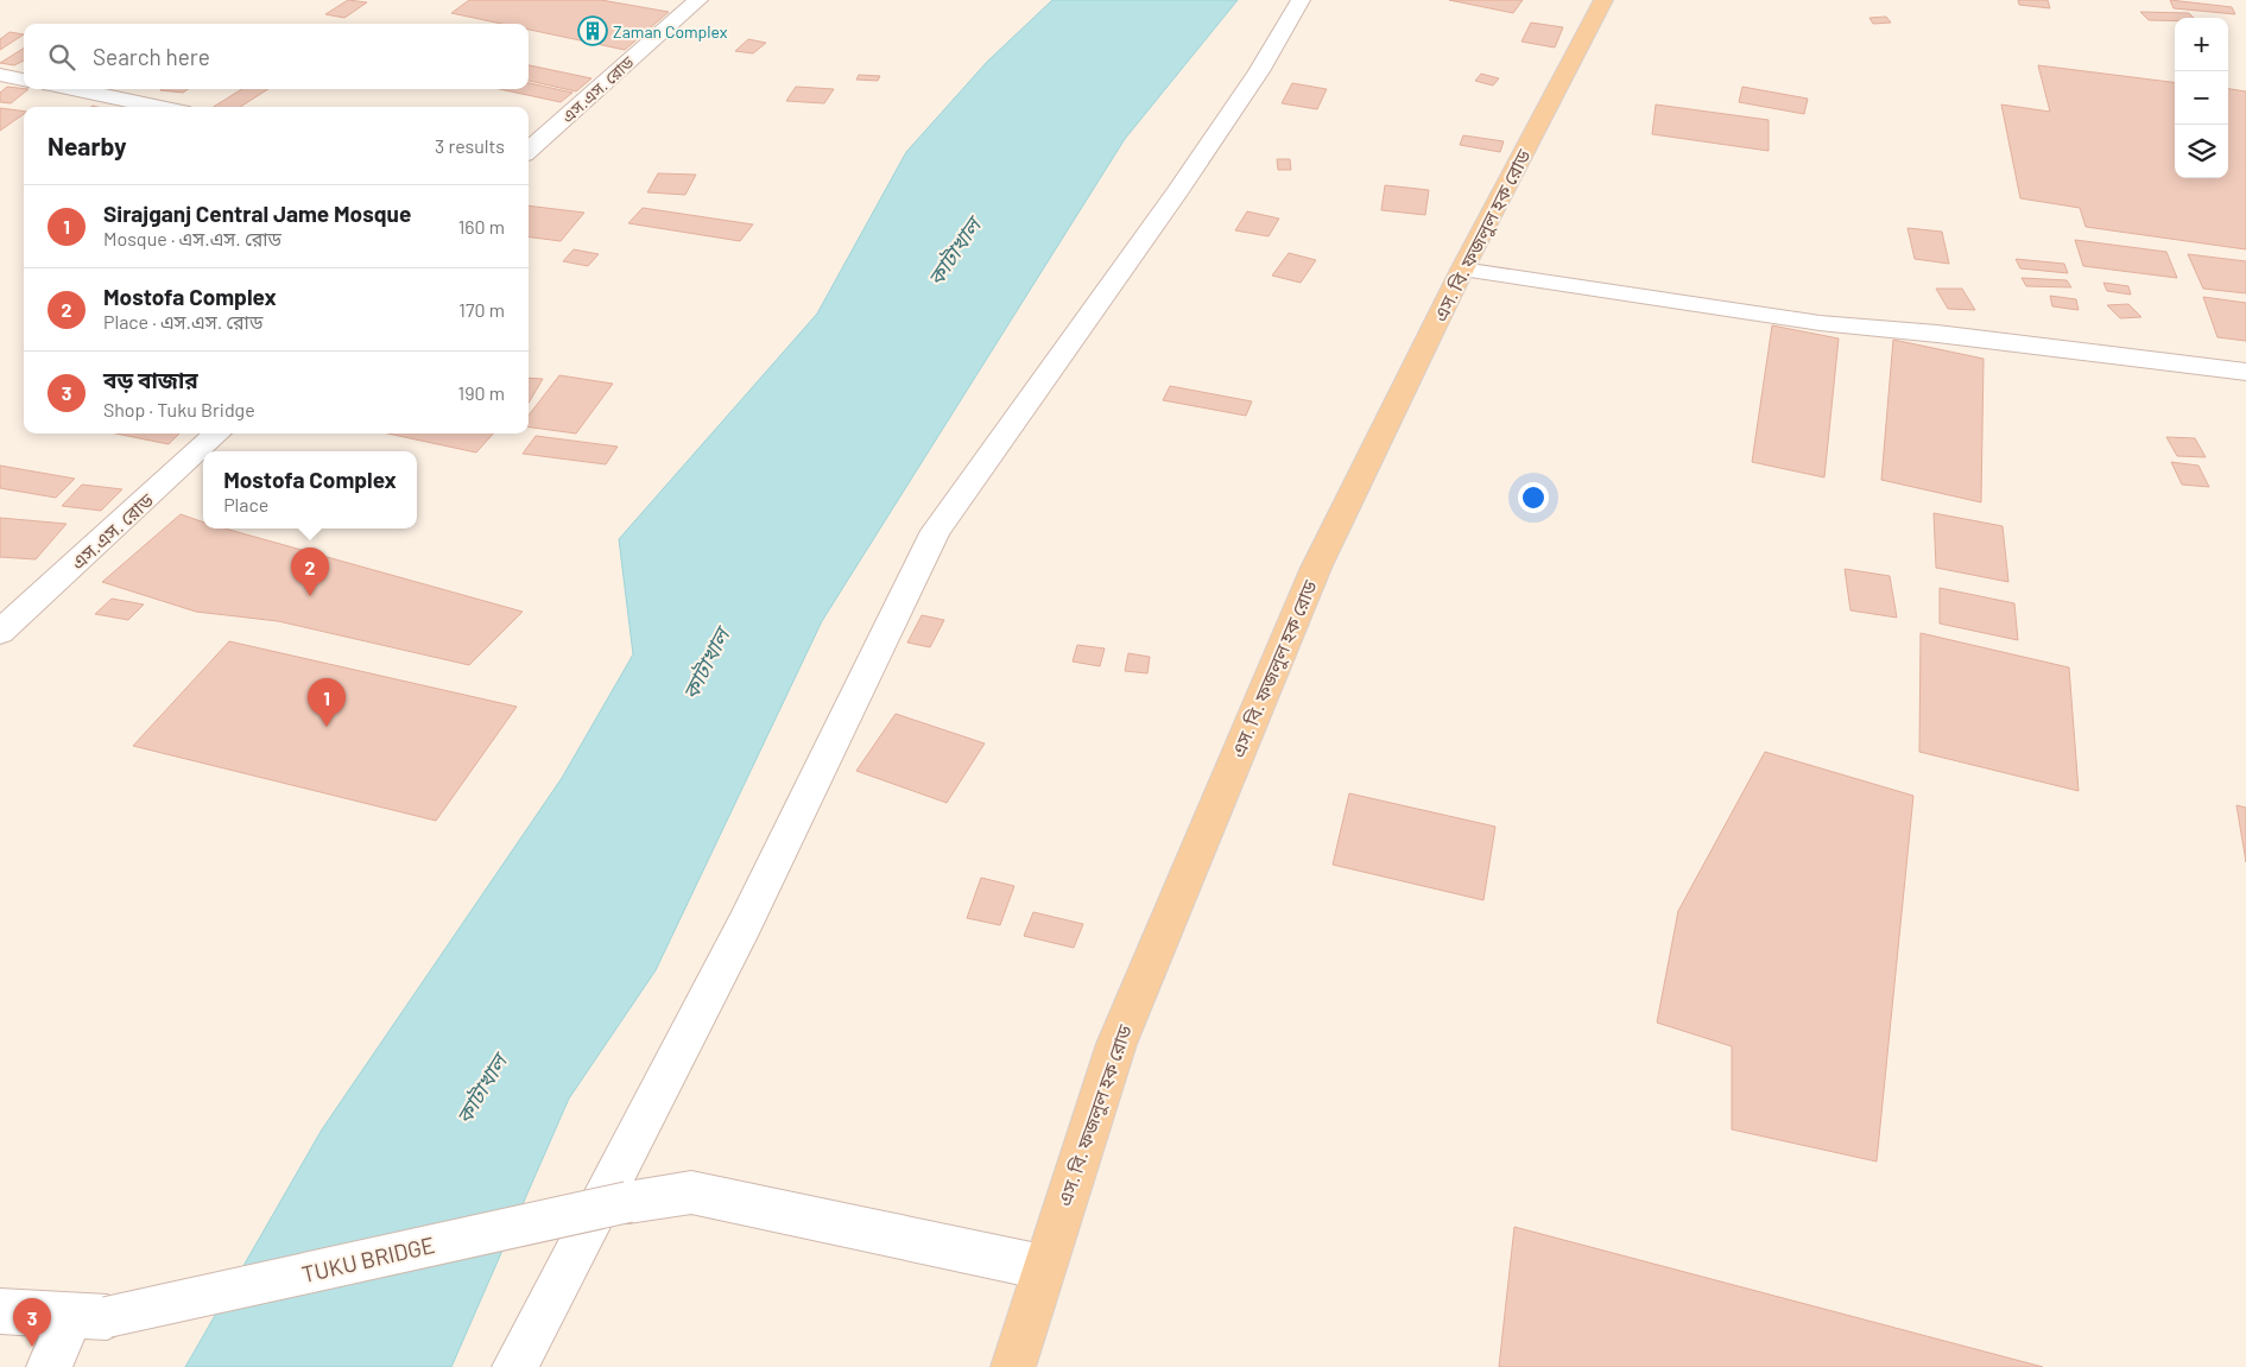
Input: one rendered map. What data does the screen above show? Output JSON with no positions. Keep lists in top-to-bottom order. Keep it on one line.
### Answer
{"streets":{"main road":["এস. বি. ফজলুল হক রোড"],"street":["এস.এস. রোড","TUKU BRIDGE"]},"crossings":[["এস. বি. ফজলুল হক রোড","TUKU BRIDGE"]],"water":["কাটাখাল"],"places":{"building":["Zaman Complex"]},"page":{"map_buttons":["+","−"],"search":"Search here","heading":["Nearby","3 results"],"list":[{"mark":"1","name":"Sirajganj Central Jame Mosque","note":"Mosque · এস.এস. রোড","value":"160 m"},{"mark":"2","name":"Mostofa Complex","note":"Place · এস.এস. রোড","value":"170 m"},{"mark":"3","name":"বড় বাজার","note":"Shop · Tuku Bridge","value":"190 m"}],"popup":["Mostofa Complex","Place"],"pins":["2","1","3"]}}
